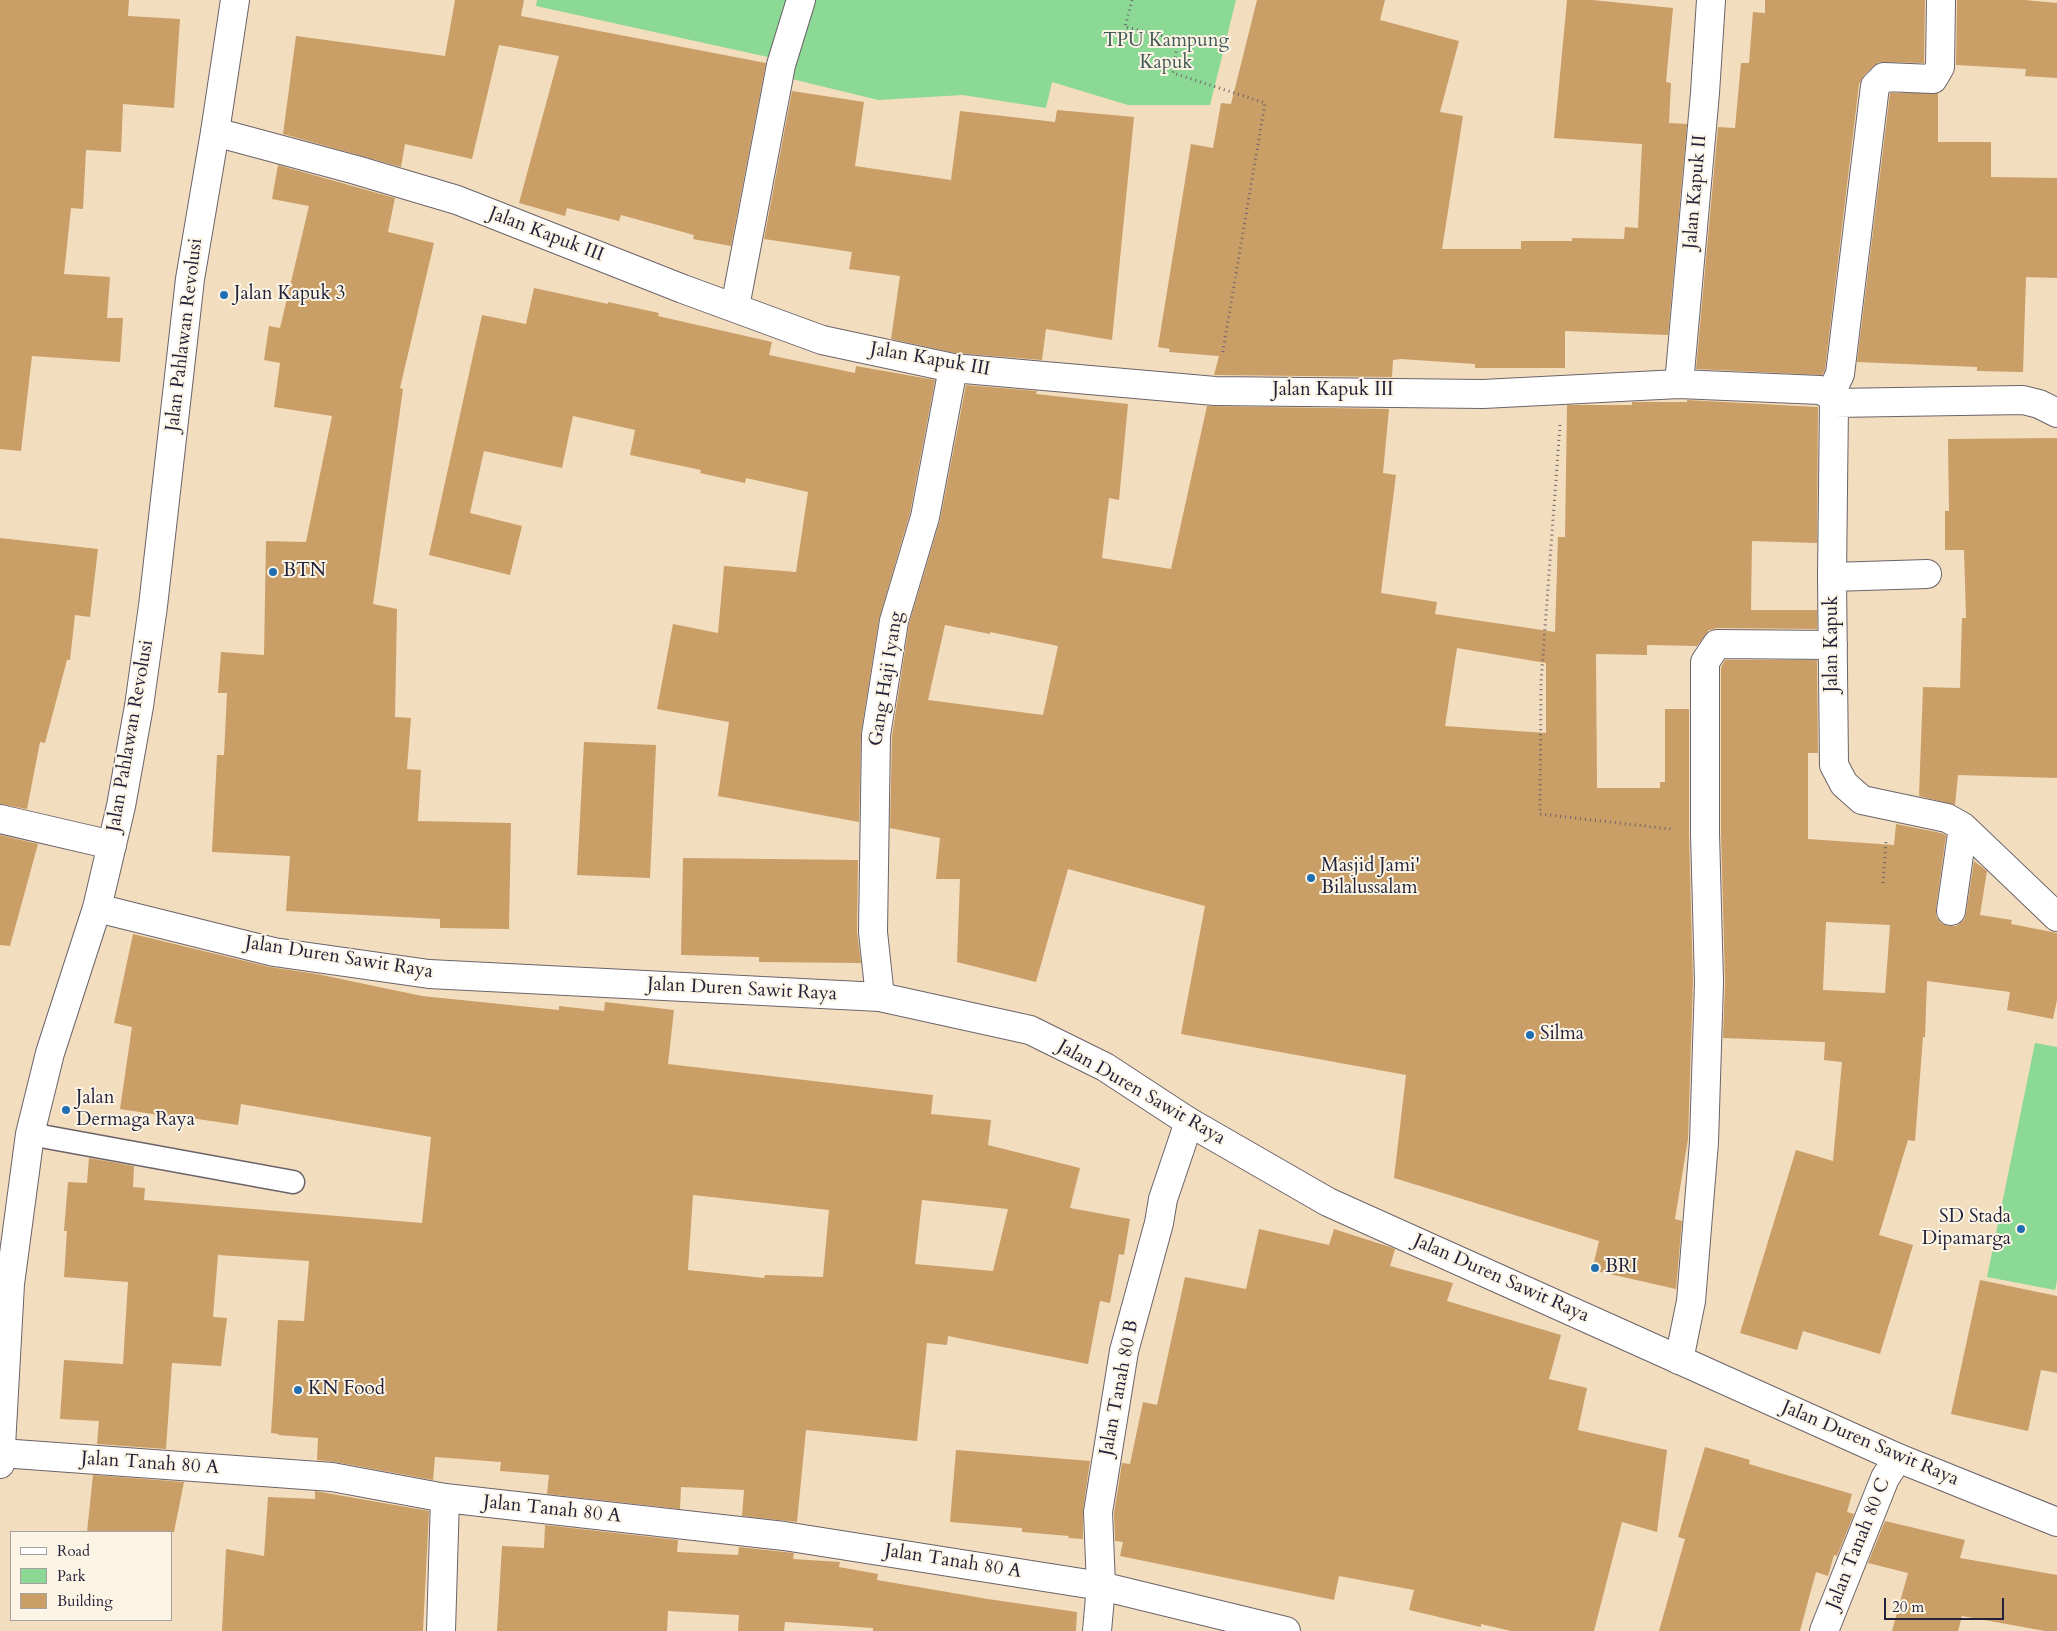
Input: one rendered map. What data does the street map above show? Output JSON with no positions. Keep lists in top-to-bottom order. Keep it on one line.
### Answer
{"streets":{"street":["Jalan Kapuk II","Jalan Kapuk III","Jalan Pahlawan Revolusi","Jalan Kapuk","Gang Haji Iyang","Jalan Duren Sawit Raya","Jalan Tanah 80 B","Jalan Tanah 80 A","Jalan Tanah 80 C"]},"crossings":[["Jalan Kapuk II","Jalan Kapuk III"],["Jalan Kapuk III","Jalan Pahlawan Revolusi"],["Jalan Kapuk III","Gang Haji Iyang"],["Jalan Pahlawan Revolusi","Jalan Duren Sawit Raya"],["Jalan Pahlawan Revolusi","Jalan Tanah 80 A"],["Gang Haji Iyang","Jalan Duren Sawit Raya"],["Jalan Duren Sawit Raya","Jalan Tanah 80 B"],["Jalan Duren Sawit Raya","Jalan Tanah 80 C"],["Jalan Tanah 80 B","Jalan Tanah 80 A"]],"parks":["TPU Kampung Kapuk"],"places":["Jalan Kapuk 3","BTN","Masjid Jami' Bilalussalam","Silma","Jalan Dermaga Raya","SD Stada Dipamarga","BRI","KN Food"],"legend":["Road","Park","Building"],"scale_bar":"20 m"}
